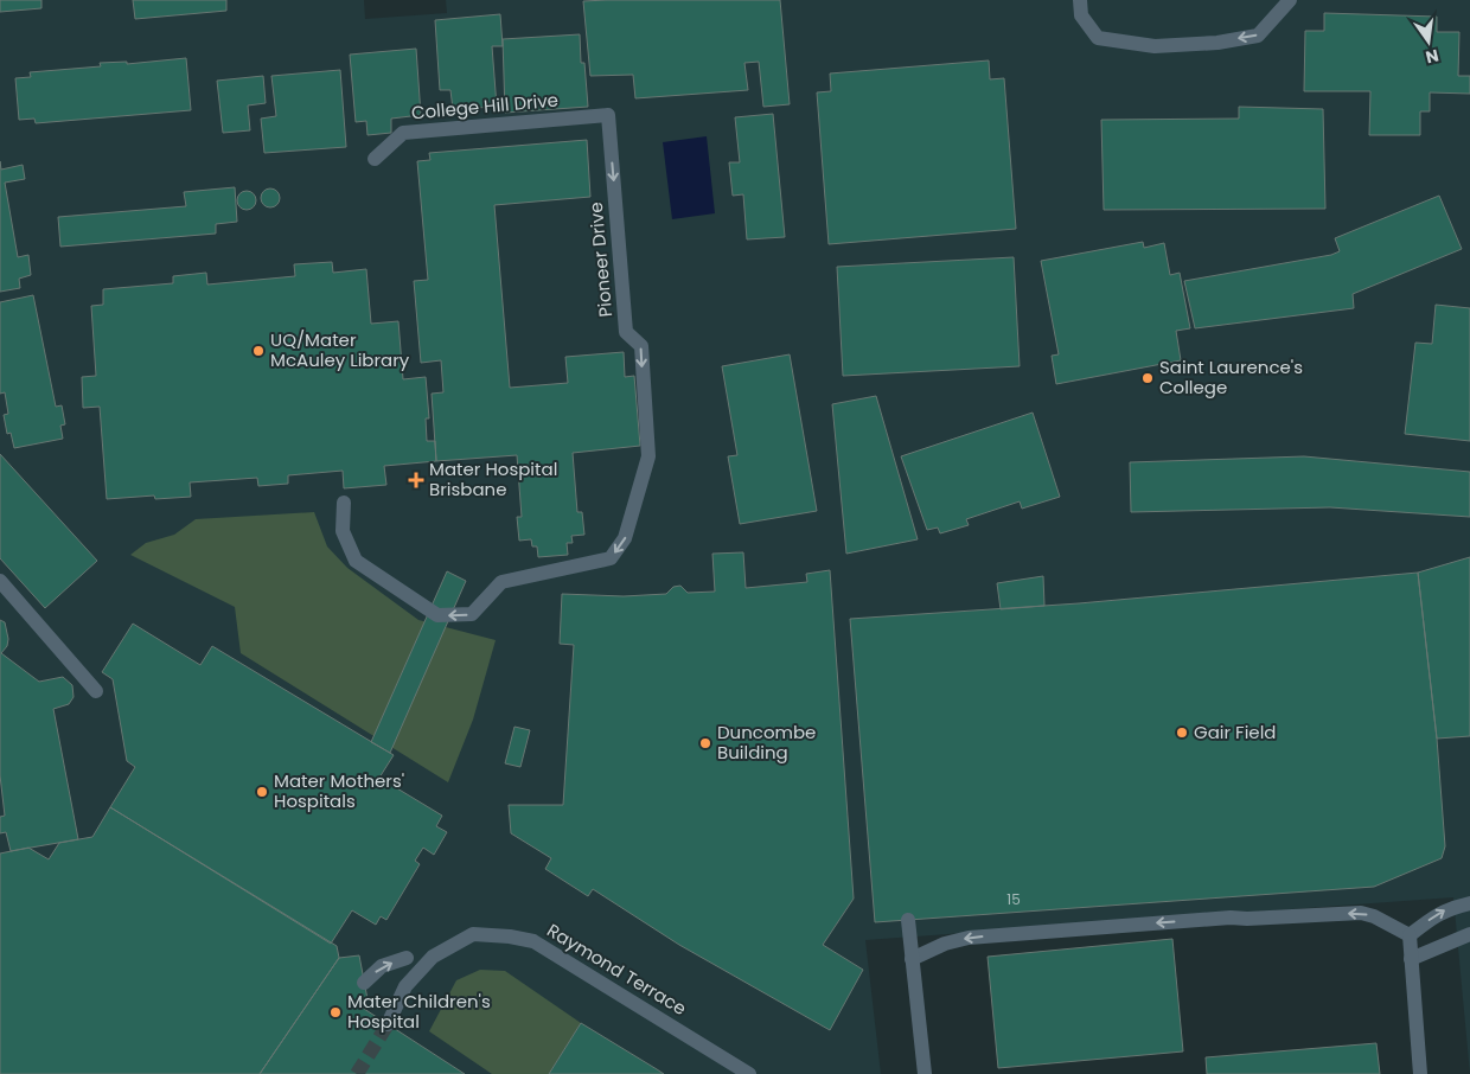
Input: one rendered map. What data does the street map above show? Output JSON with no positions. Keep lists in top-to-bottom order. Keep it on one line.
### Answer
{"streets":{"street":["College Hill Drive","Pioneer Drive","Raymond Terrace"]},"crossings":[["College Hill Drive","Pioneer Drive"]],"places":{"other":["UQ/Mater McAuley Library","Saint Laurence's College","Gair Field","Duncombe Building","Mater Mothers' Hospitals","Mater Children's Hospital"],"health":["Mater Hospital Brisbane"]},"house_numbers":["15"],"north":"bottom"}
